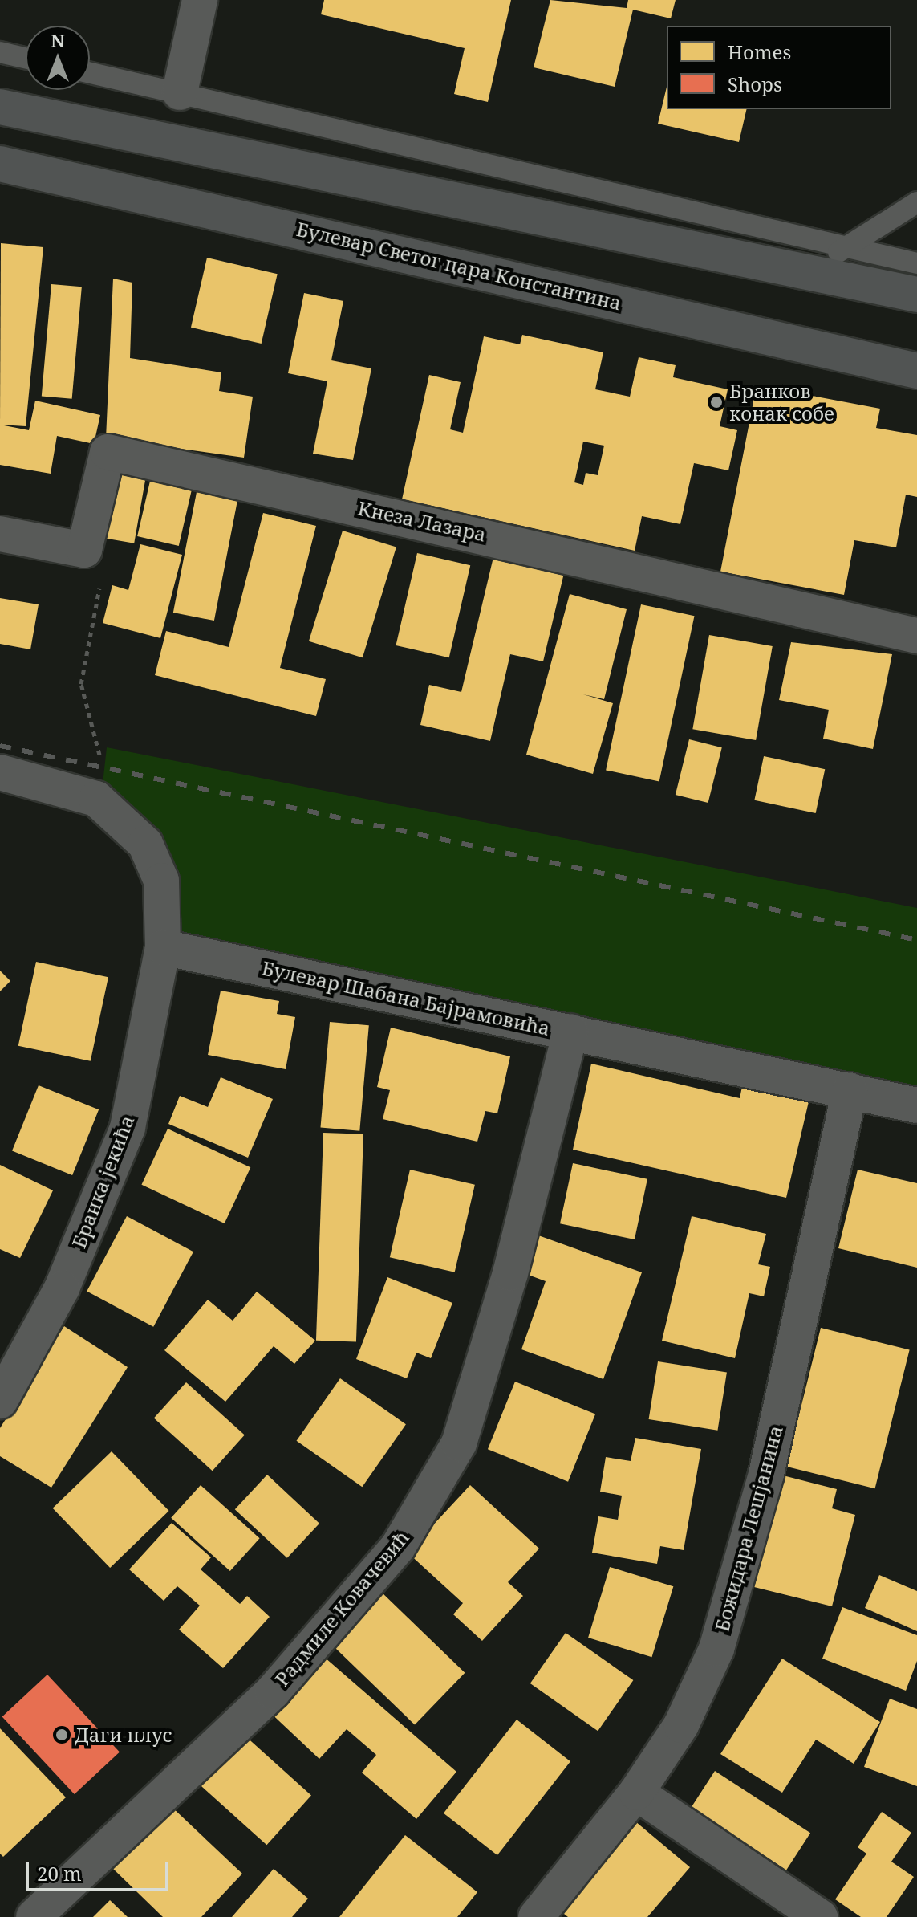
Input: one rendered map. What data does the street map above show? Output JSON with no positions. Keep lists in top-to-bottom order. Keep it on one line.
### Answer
{"streets":{"main road":["Булевар Светог цара Константина"],"street":["Кнеза Лазара","Булевар Шабана Бајрамовића","Бранка јекића","Божидара Лешјанина","Радмиле Ковачевић"]},"crossings":[["Булевар Шабана Бајрамовића","Бранка јекића"],["Булевар Шабана Бајрамовића","Божидара Лешјанина"],["Булевар Шабана Бајрамовића","Радмиле Ковачевић"]],"places":["Бранков конак собе","Даги плус"],"legend":["Homes","Shops"],"scale_bar":"20 m","north":"top"}
